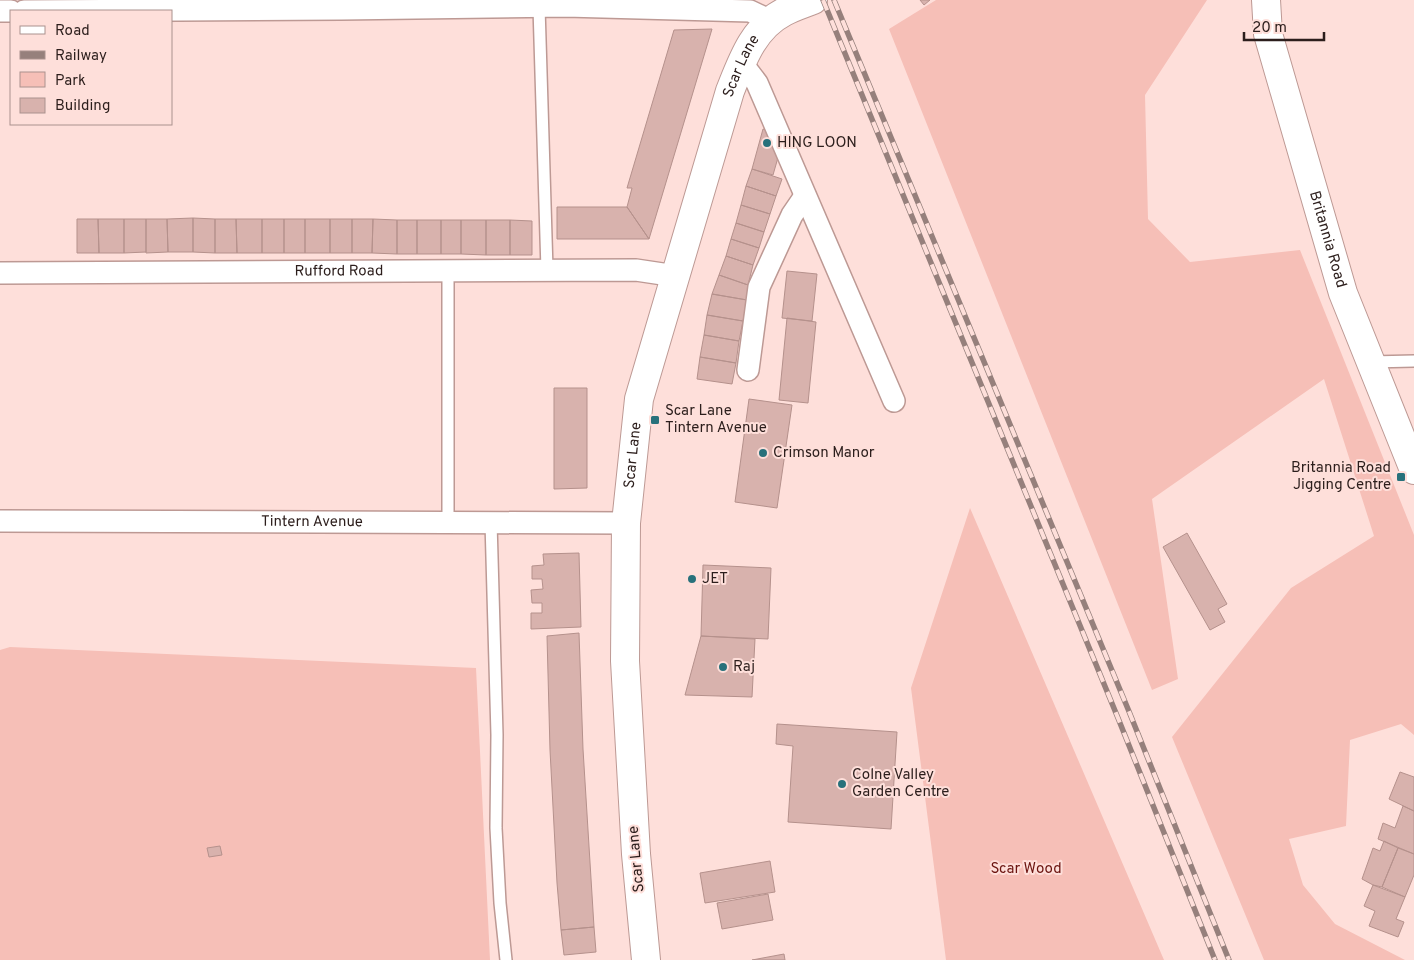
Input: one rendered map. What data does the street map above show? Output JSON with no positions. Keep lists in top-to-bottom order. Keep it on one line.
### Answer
{"streets":{"main road":["Scar Lane","Britannia Road"],"street":["Rufford Road","Tintern Avenue"]},"crossings":[["Scar Lane","Rufford Road"],["Scar Lane","Tintern Avenue"]],"parks":["Scar Wood"],"places":{"other":["HING LOON","Crimson Manor","JET","Raj","Colne Valley Garden Centre"],"transit":["Scar Lane Tintern Avenue","Britannia Road Jigging Centre"]},"legend":["Road","Railway","Park","Building"],"scale_bar":"20 m"}
